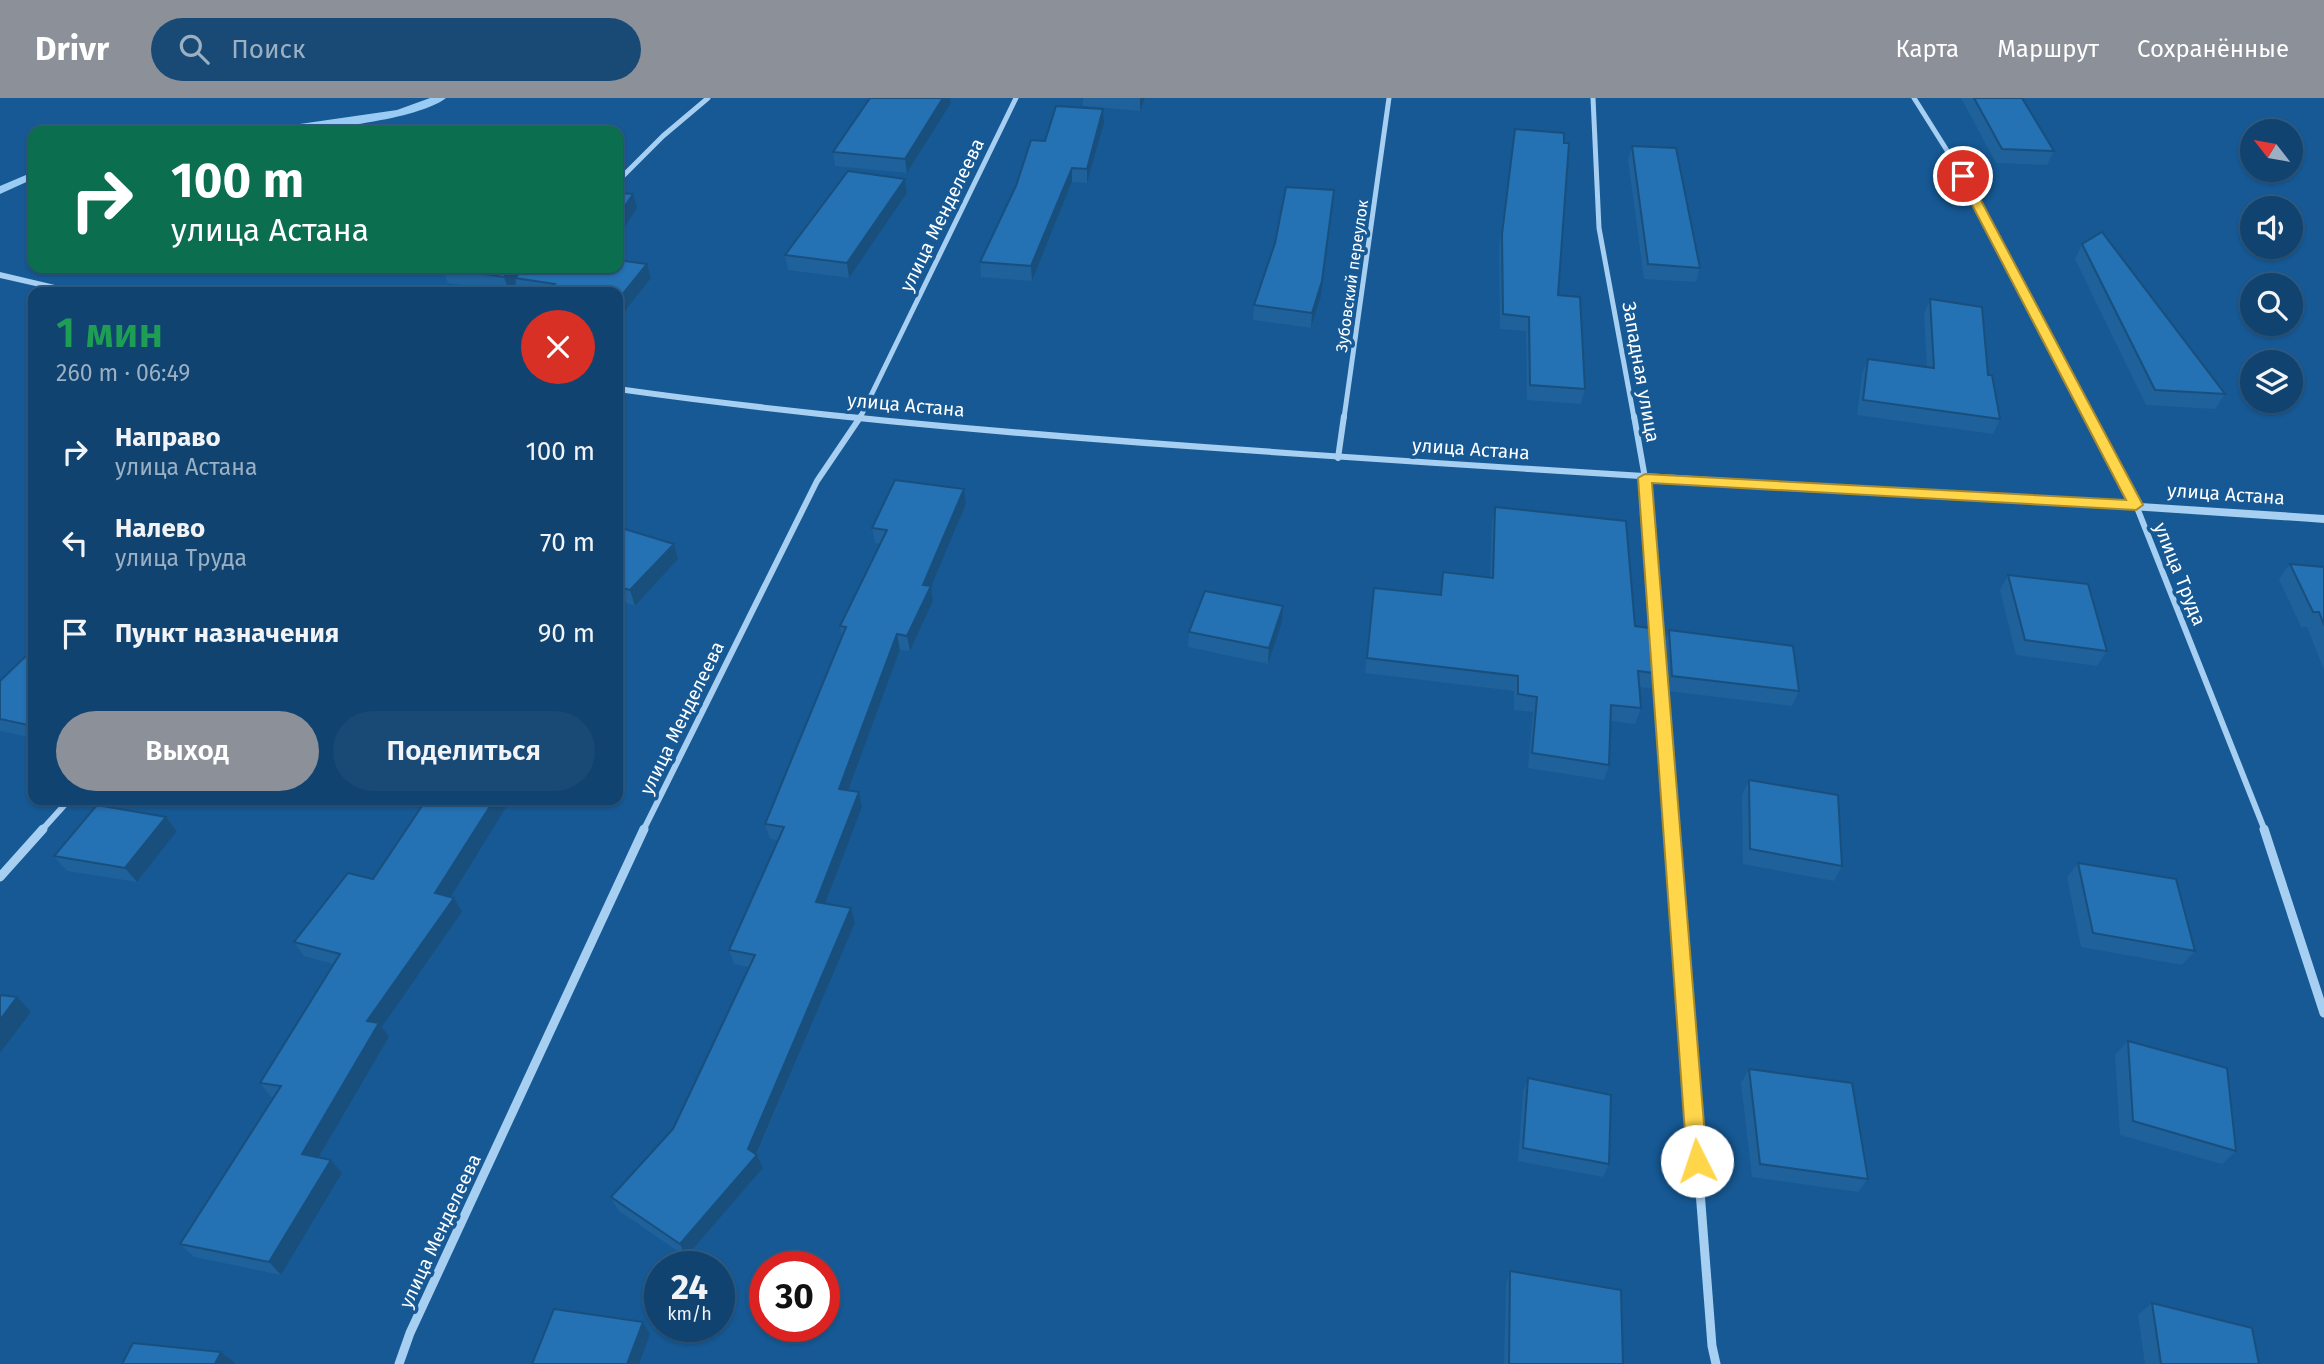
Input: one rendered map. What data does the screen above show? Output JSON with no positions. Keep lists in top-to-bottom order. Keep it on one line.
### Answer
{"streets":{"street":["улица Менделеева","Зубовский переулок","Западная улица","улица Астана","улица Труда"]},"crossings":[["улица Менделеева","улица Астана"],["Зубовский переулок","улица Астана"],["Западная улица","улица Астана"],["улица Астана","улица Труда"]],"north":"top left","page":{"header":"Drivr","search":"Поиск","nav":["Карта","Маршрут","Сохранённые"],"turn":["100 m","улица Астана"],"heading":["1 мин","260 m · 06:49"],"list":[{"name":"Направо","note":"улица Астана","value":"100 m"},{"name":"Налево","note":"улица Труда","value":"70 m"},{"name":"Пункт назначения","value":"90 m"}],"buttons":["Выход","Поделиться"],"speed":"24 km/h","limit":"30"}}
